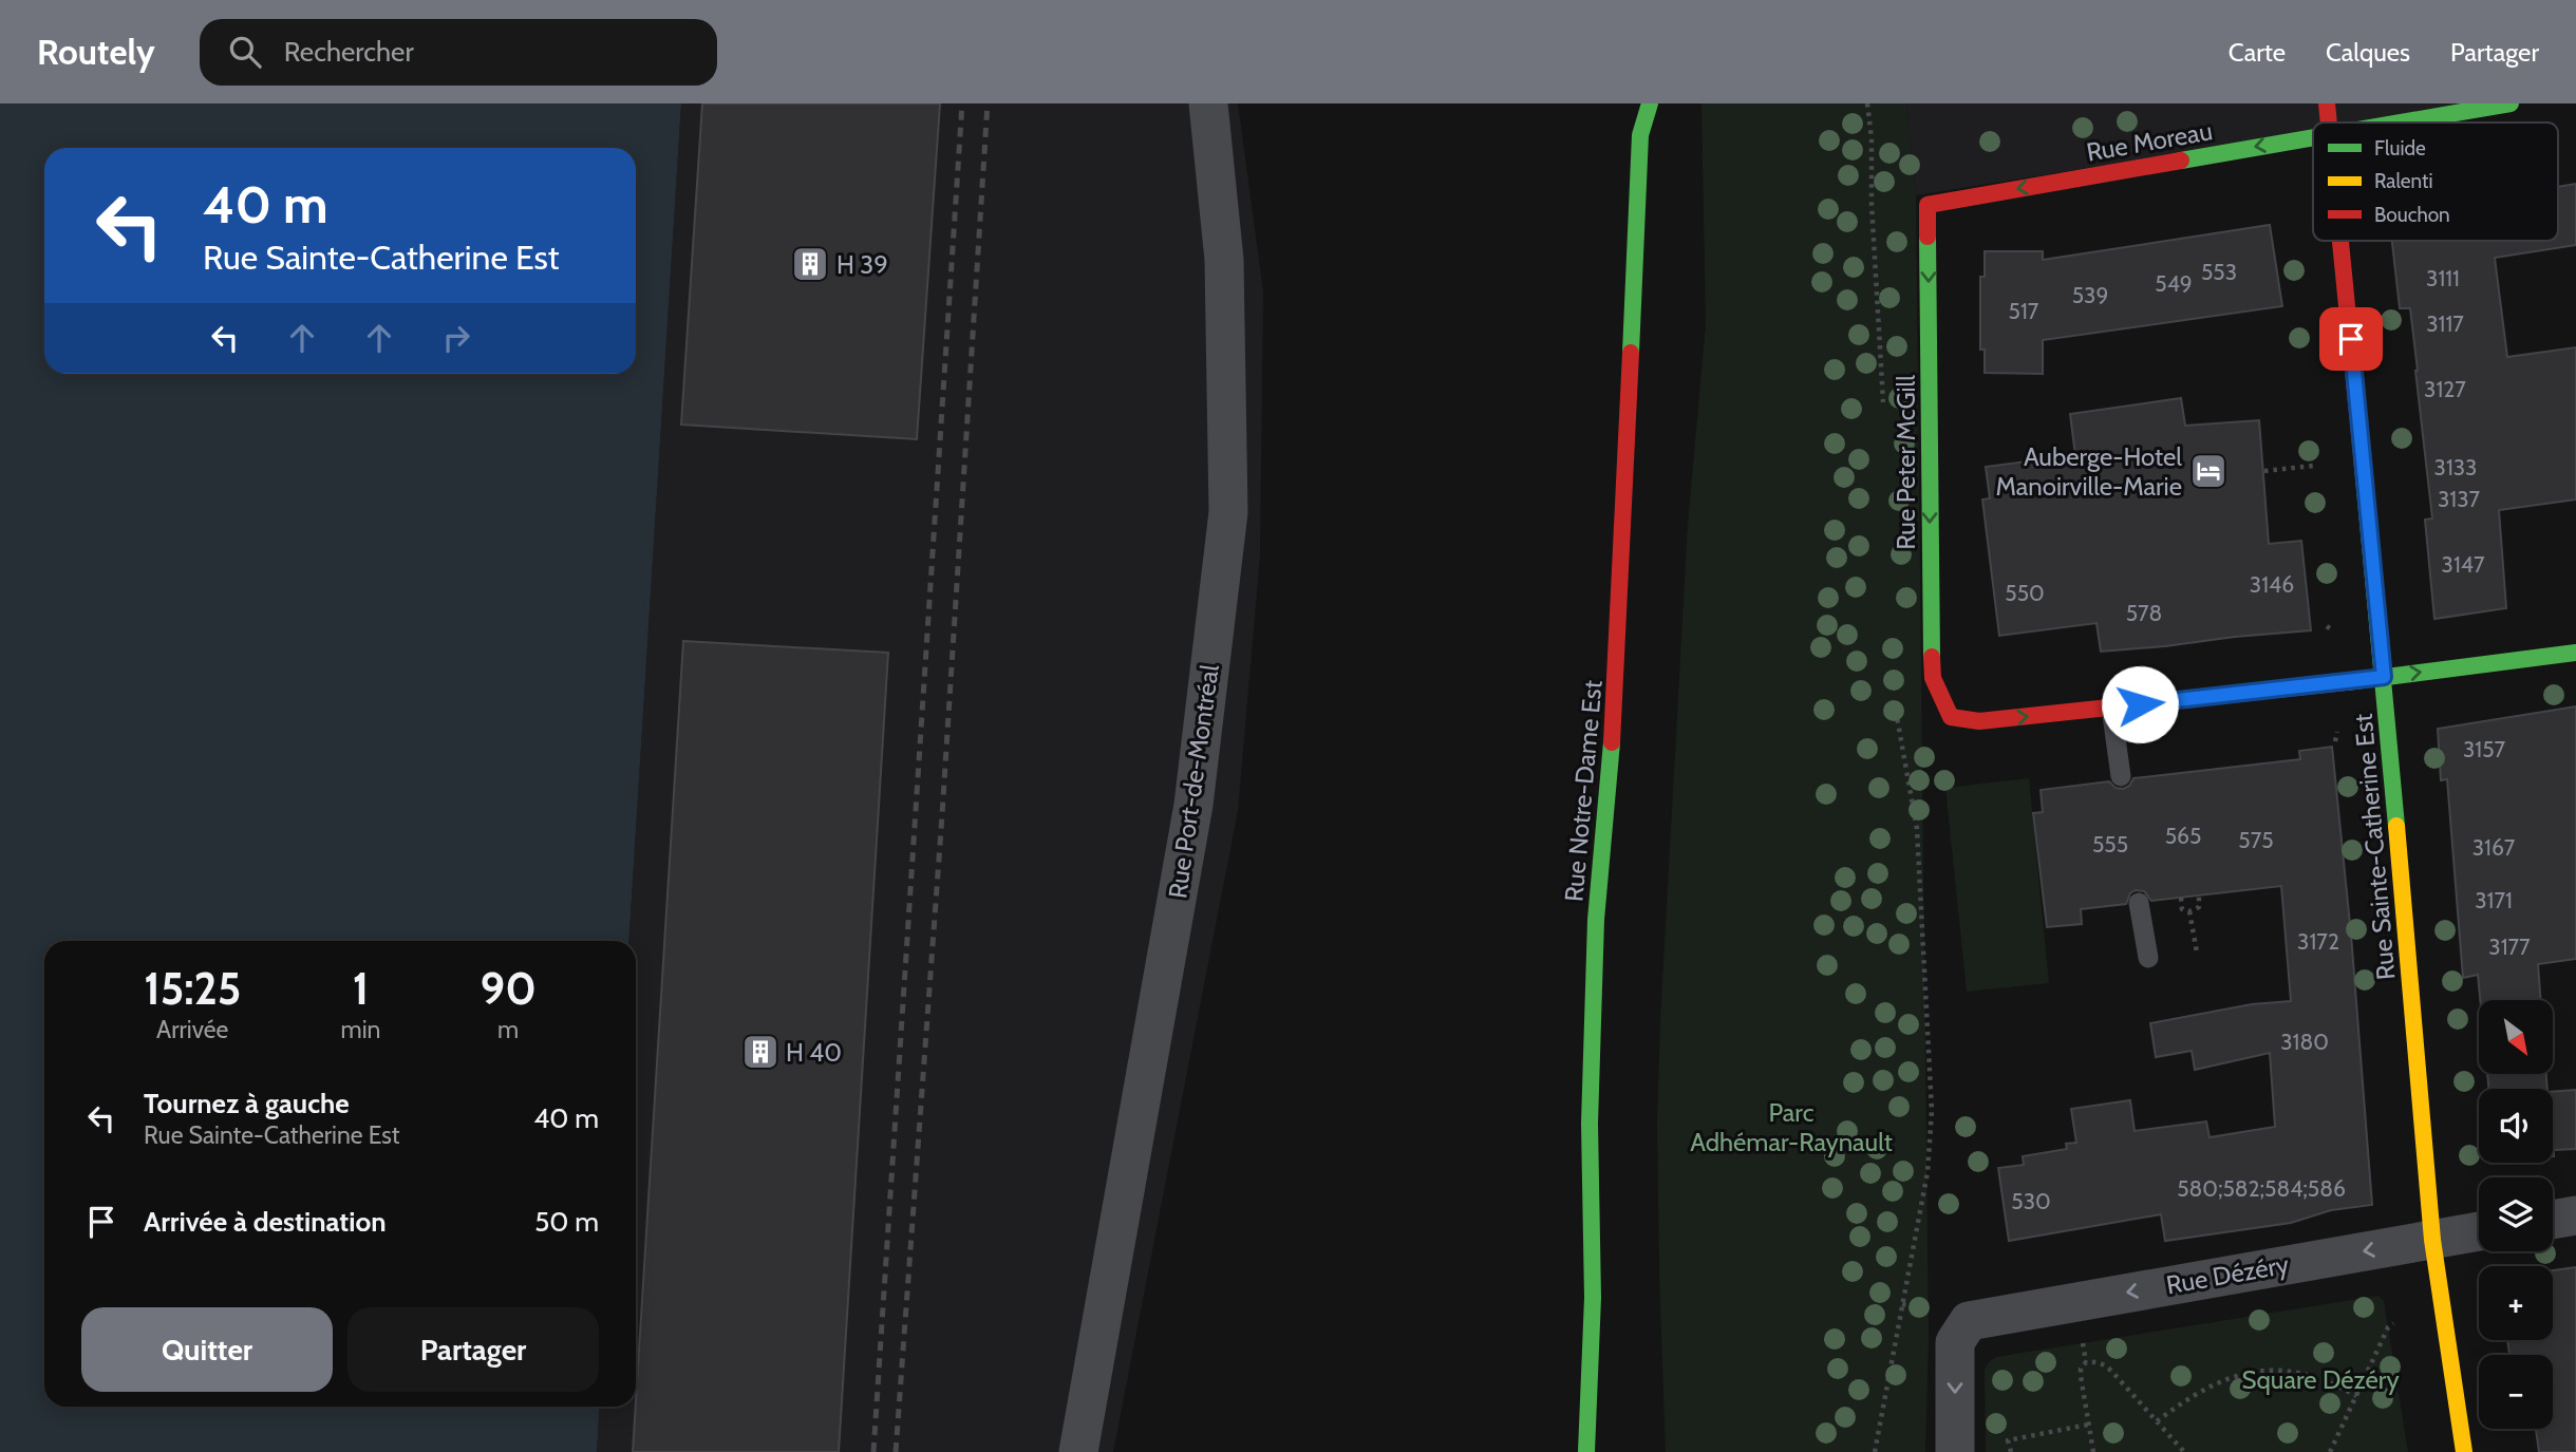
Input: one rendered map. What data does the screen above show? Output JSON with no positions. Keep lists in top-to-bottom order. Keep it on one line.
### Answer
{"streets":{"street":["Rue Moreau","Rue Peter McGill","Rue Port-de-Montréal","Rue Notre-Dame Est","Rue Sainte-Catherine Est","Rue Dézéry"]},"crossings":[["Rue Moreau","Rue Peter McGill"],["Rue Sainte-Catherine Est","Rue Dézéry"]],"one_way":["Rue Moreau","Rue Dézéry"],"parks":["Parc Adhémar-Raynault","Square Dézéry"],"places":{"building":["H 39","H 40"],"hotel":["Auberge-Hotel Manoirville-Marie"]},"house_numbers":["553","3111","549","539","517","3117","3127","3133","3137","3147","3146","550","578","3157","565","575","555","3167","3171","3172","3177","3180","580;582;584;586","530"],"legend":["Fluide","Ralenti","Bouchon"],"north":"bottom right","page":{"header":"Routely","search":"Rechercher","nav":["Carte","Calques","Partager"],"turn":["40 m","Rue Sainte-Catherine Est"],"eta":["15:25","Arrivée","1","min","90","m"],"map_buttons":["+","−"],"list":[{"name":"Tournez à gauche","note":"Rue Sainte-Catherine Est","value":"40 m"},{"name":"Arrivée à destination","value":"50 m"}],"buttons":["Quitter","Partager"]}}
